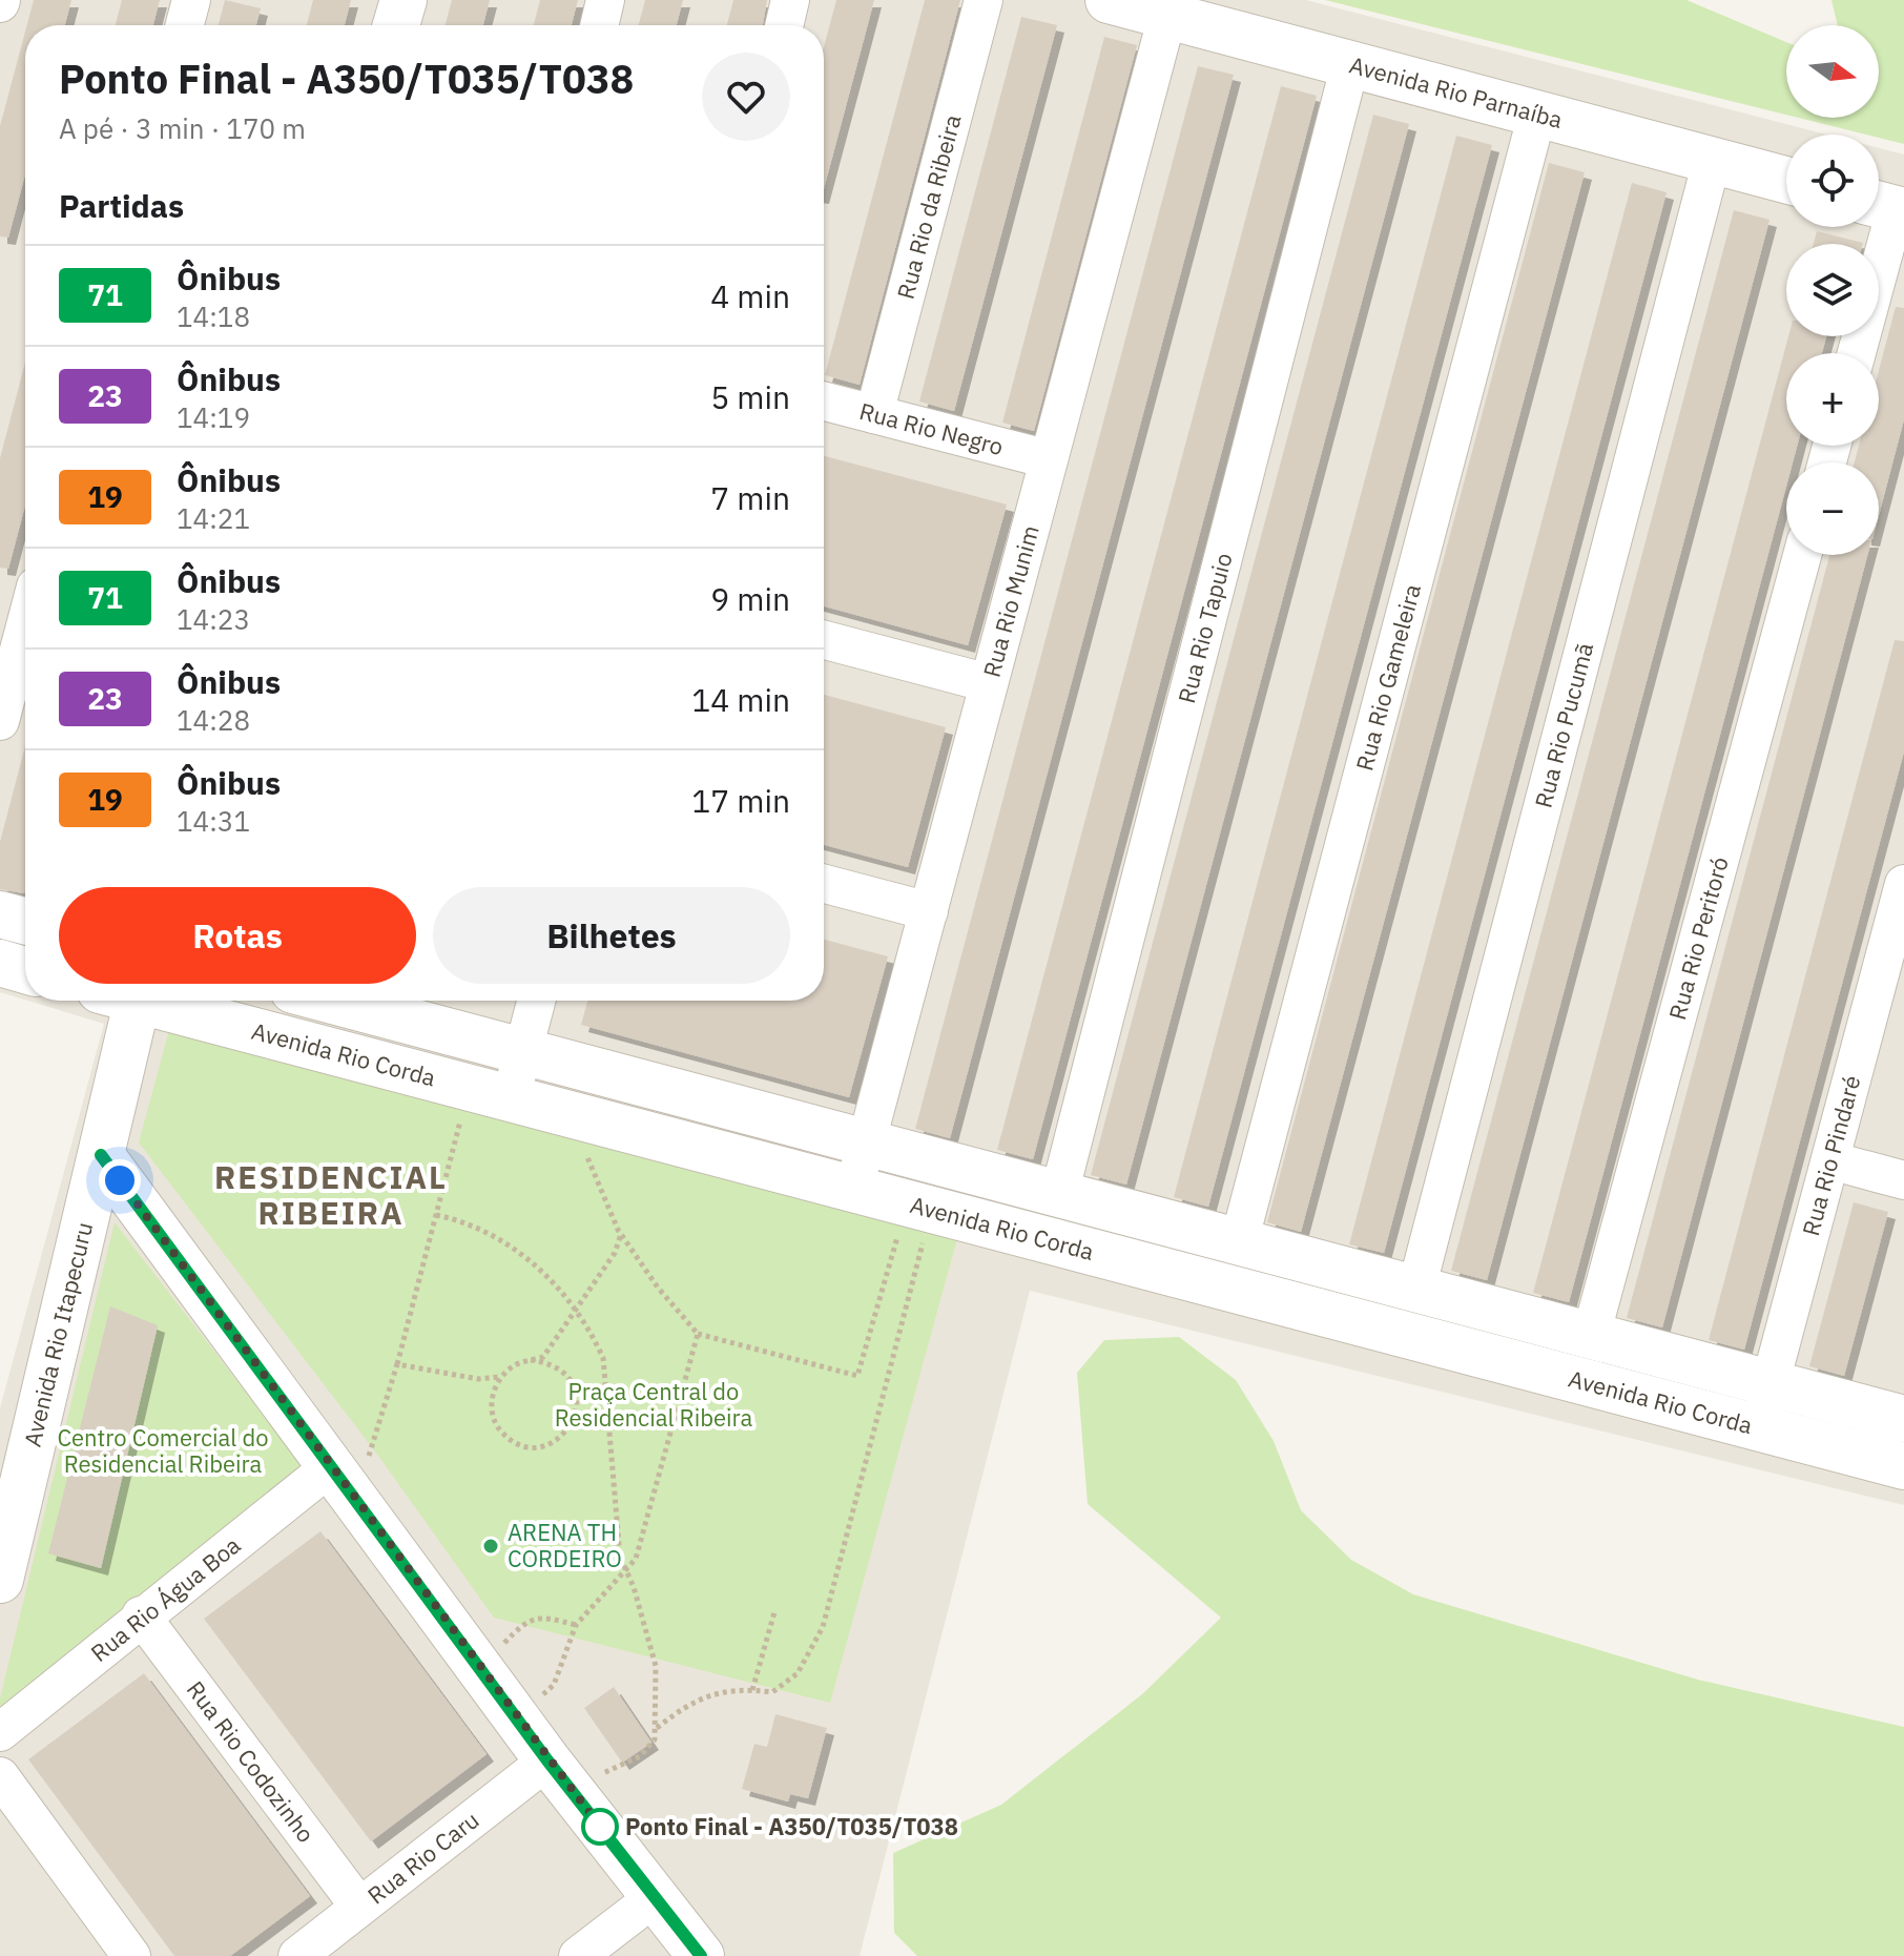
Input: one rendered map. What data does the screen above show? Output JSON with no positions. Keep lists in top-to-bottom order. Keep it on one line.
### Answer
{"streets":{"street":["Avenida Rio Parnaíba","Rua Rio da Ribeira","Rua Rio Negro","Rua Rio Munim","Rua Rio Tapuio","Rua Rio Gameleira","Rua Rio Pucumã","Rua Rio Peritoró","Avenida Rio Corda","Rua Rio Pindaré","Avenida Rio Itapecuru","Rua Rio Água Boa","Rua Rio Codozinho","Rua Rio Caru"]},"crossings":[["Avenida Rio Parnaíba","Rua Rio Munim"],["Avenida Rio Parnaíba","Rua Rio Tapuio"],["Avenida Rio Parnaíba","Rua Rio Gameleira"],["Avenida Rio Parnaíba","Rua Rio Pucumã"],["Rua Rio da Ribeira","Rua Rio Negro"],["Rua Rio Negro","Rua Rio Munim"],["Rua Rio Munim","Avenida Rio Corda"],["Rua Rio Tapuio","Avenida Rio Corda"],["Rua Rio Gameleira","Avenida Rio Corda"],["Rua Rio Pucumã","Avenida Rio Corda"],["Rua Rio Peritoró","Avenida Rio Corda"],["Avenida Rio Corda","Rua Rio Pindaré"],["Rua Rio Água Boa","Rua Rio Codozinho"],["Rua Rio Codozinho","Rua Rio Caru"]],"districts":["RESIDENCIAL RIBEIRA"],"parks":["Praça Central do Residencial Ribeira","Centro Comercial do Residencial Ribeira"],"places":["ARENA TH CORDEIRO","Ponto Final - A350/T035/T038"],"lines":["bus line 71"],"north":"right","page":{"map_buttons":["+","−"],"heading":[["Ponto Final - A350/T035/T038","A pé · 3 min · 170 m"],"Partidas"],"list":[{"mark":"71","name":"Ônibus","note":"14:18","value":"4 min"},{"mark":"23","name":"Ônibus","note":"14:19","value":"5 min"},{"mark":"19","name":"Ônibus","note":"14:21","value":"7 min"},{"mark":"71","name":"Ônibus","note":"14:23","value":"9 min"},{"mark":"23","name":"Ônibus","note":"14:28","value":"14 min"},{"mark":"19","name":"Ônibus","note":"14:31","value":"17 min"}],"buttons":["Rotas","Bilhetes"]}}
